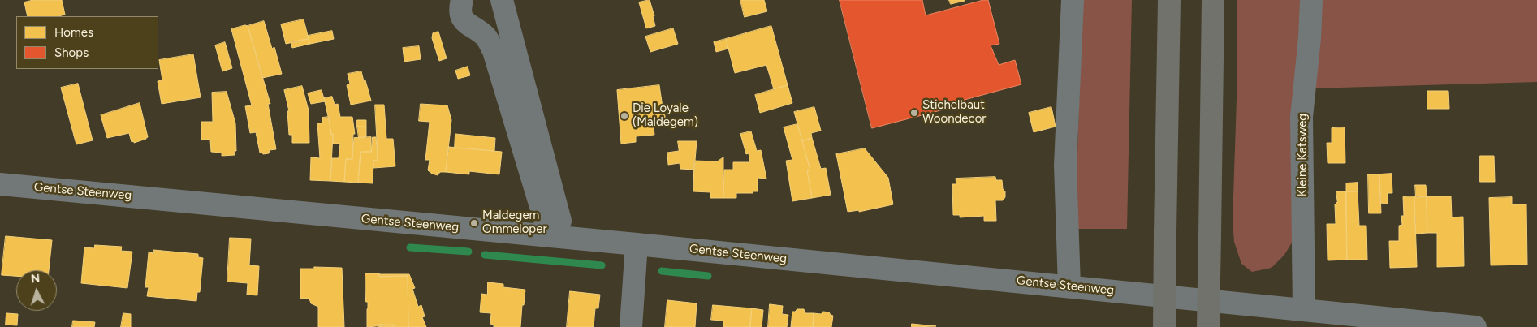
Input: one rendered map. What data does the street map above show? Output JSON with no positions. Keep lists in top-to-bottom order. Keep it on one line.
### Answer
{"streets":{"street":["Kleine Katsweg","Gentse Steenweg"]},"crossings":[["Kleine Katsweg","Gentse Steenweg"]],"places":["Stichelbaut Woondecor","Die Loyale (Maldegem)","Maldegem Ommeloper"],"legend":["Homes","Shops"],"north":"top"}
